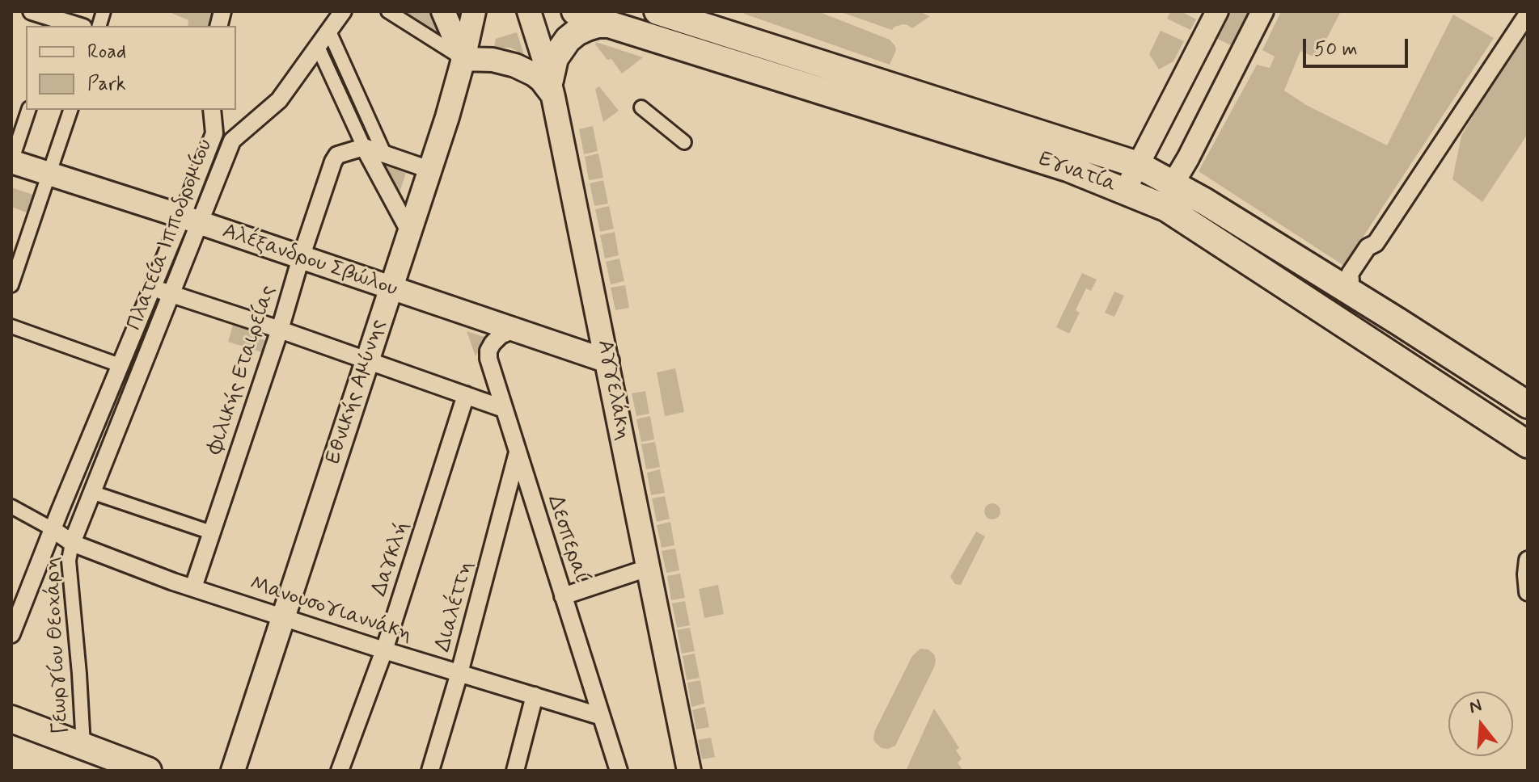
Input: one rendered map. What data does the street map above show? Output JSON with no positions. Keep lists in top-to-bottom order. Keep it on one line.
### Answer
{"streets":{"main road":["Εγνατία","Αλέξανδρου Σβώλου","Αγγελάκη","Εθνικής Αμύνης"],"street":["Πλατεία Ιπποδρομίου","Φιλικής Εταιρείας","Δεσπεραί","Δαγκλή","Διαλέττη","Μανουσογιαννάκη","Γεωργίου Θεοχάρη"]},"crossings":[["Πλατεία Ιπποδρομίου","Αλέξανδρου Σβώλου"],["Πλατεία Ιπποδρομίου","Μανουσογιαννάκη"],["Πλατεία Ιπποδρομίου","Γεωργίου Θεοχάρη"],["Αλέξανδρου Σβώλου","Φιλικής Εταιρείας"],["Αλέξανδρου Σβώλου","Αγγελάκη"],["Αλέξανδρου Σβώλου","Εθνικής Αμύνης"],["Αλέξανδρου Σβώλου","Δεσπεραί"],["Φιλικής Εταιρείας","Μανουσογιαννάκη"],["Εθνικής Αμύνης","Μανουσογιαννάκη"],["Δεσπεραί","Διαλέττη"],["Δεσπεραί","Μανουσογιαννάκη"],["Δαγκλή","Μανουσογιαννάκη"],["Διαλέττη","Μανουσογιαννάκη"],["Μανουσογιαννάκη","Γεωργίου Θεοχάρη"]],"legend":["Road","Park"],"scale_bar":"50 m","north":"top"}
